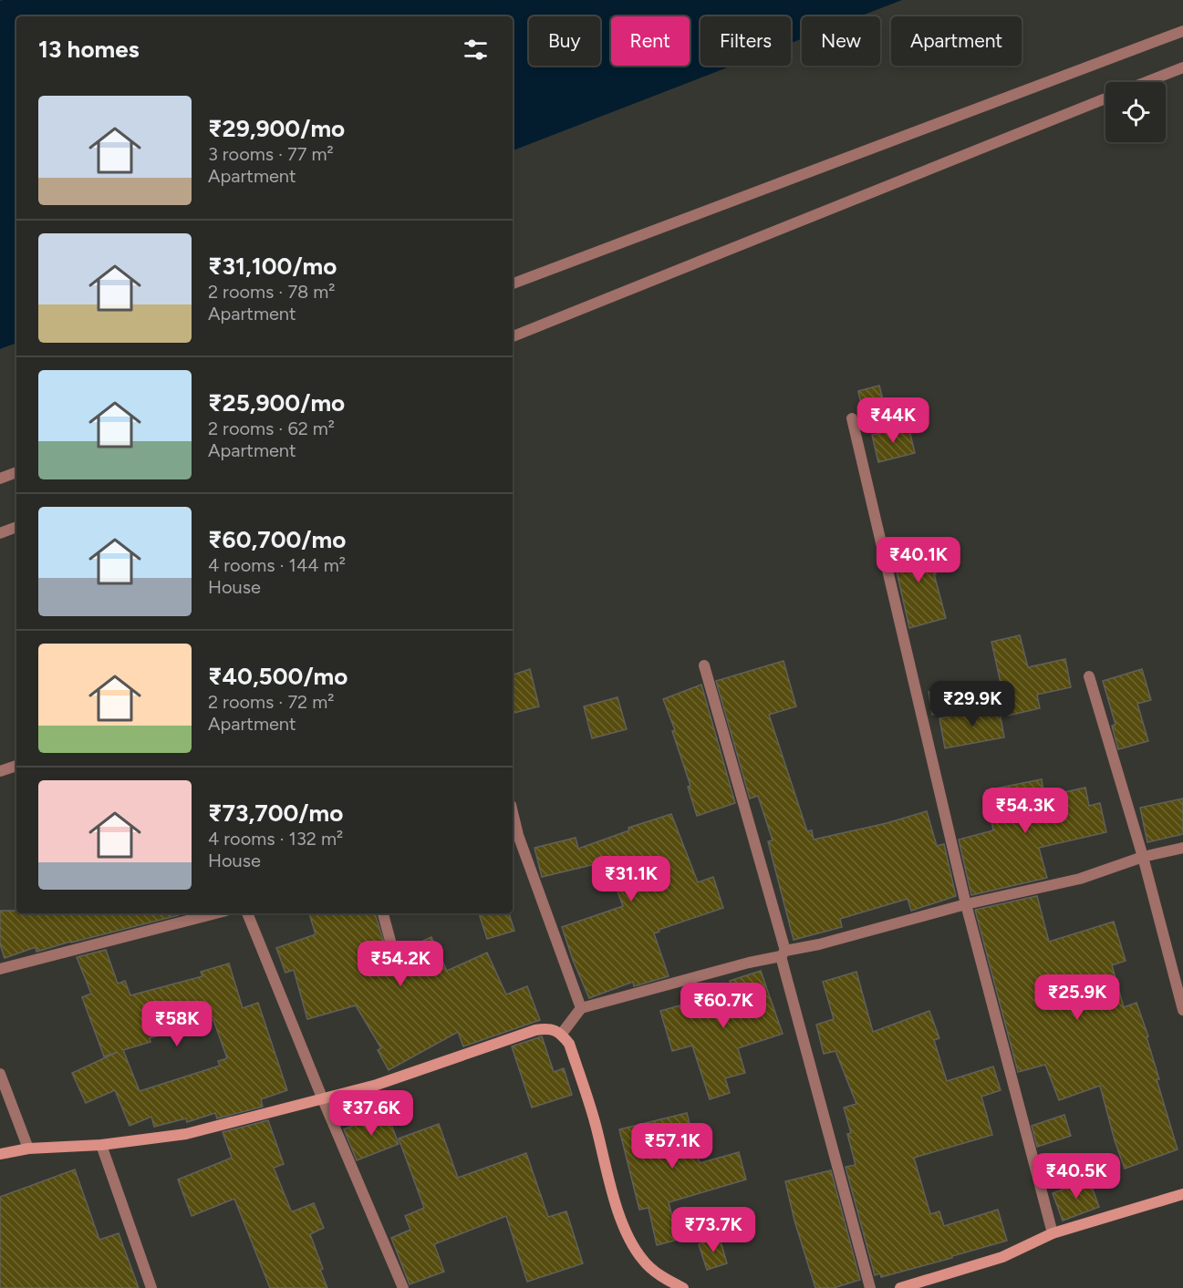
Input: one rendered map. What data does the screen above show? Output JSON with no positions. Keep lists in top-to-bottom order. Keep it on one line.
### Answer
{"page":{"chip":["Buy","Rent","Filters","New","Apartment"],"heading":"13 homes","list":[{"name":"₹29,900/mo","note":"3 rooms · 77 m² · Apartment"},{"name":"₹31,100/mo","note":"2 rooms · 78 m² · Apartment"},{"name":"₹25,900/mo","note":"2 rooms · 62 m² · Apartment"},{"name":"₹60,700/mo","note":"4 rooms · 144 m² · House"},{"name":"₹40,500/mo","note":"2 rooms · 72 m² · Apartment"},{"name":"₹73,700/mo","note":"4 rooms · 132 m² · House"}],"price":["₹44K","₹40.1K","₹29.9K","₹54.3K","₹31.1K","₹54.2K","₹25.9K","₹60.7K","₹58K","₹37.6K","₹57.1K","₹40.5K","₹73.7K"]}}
